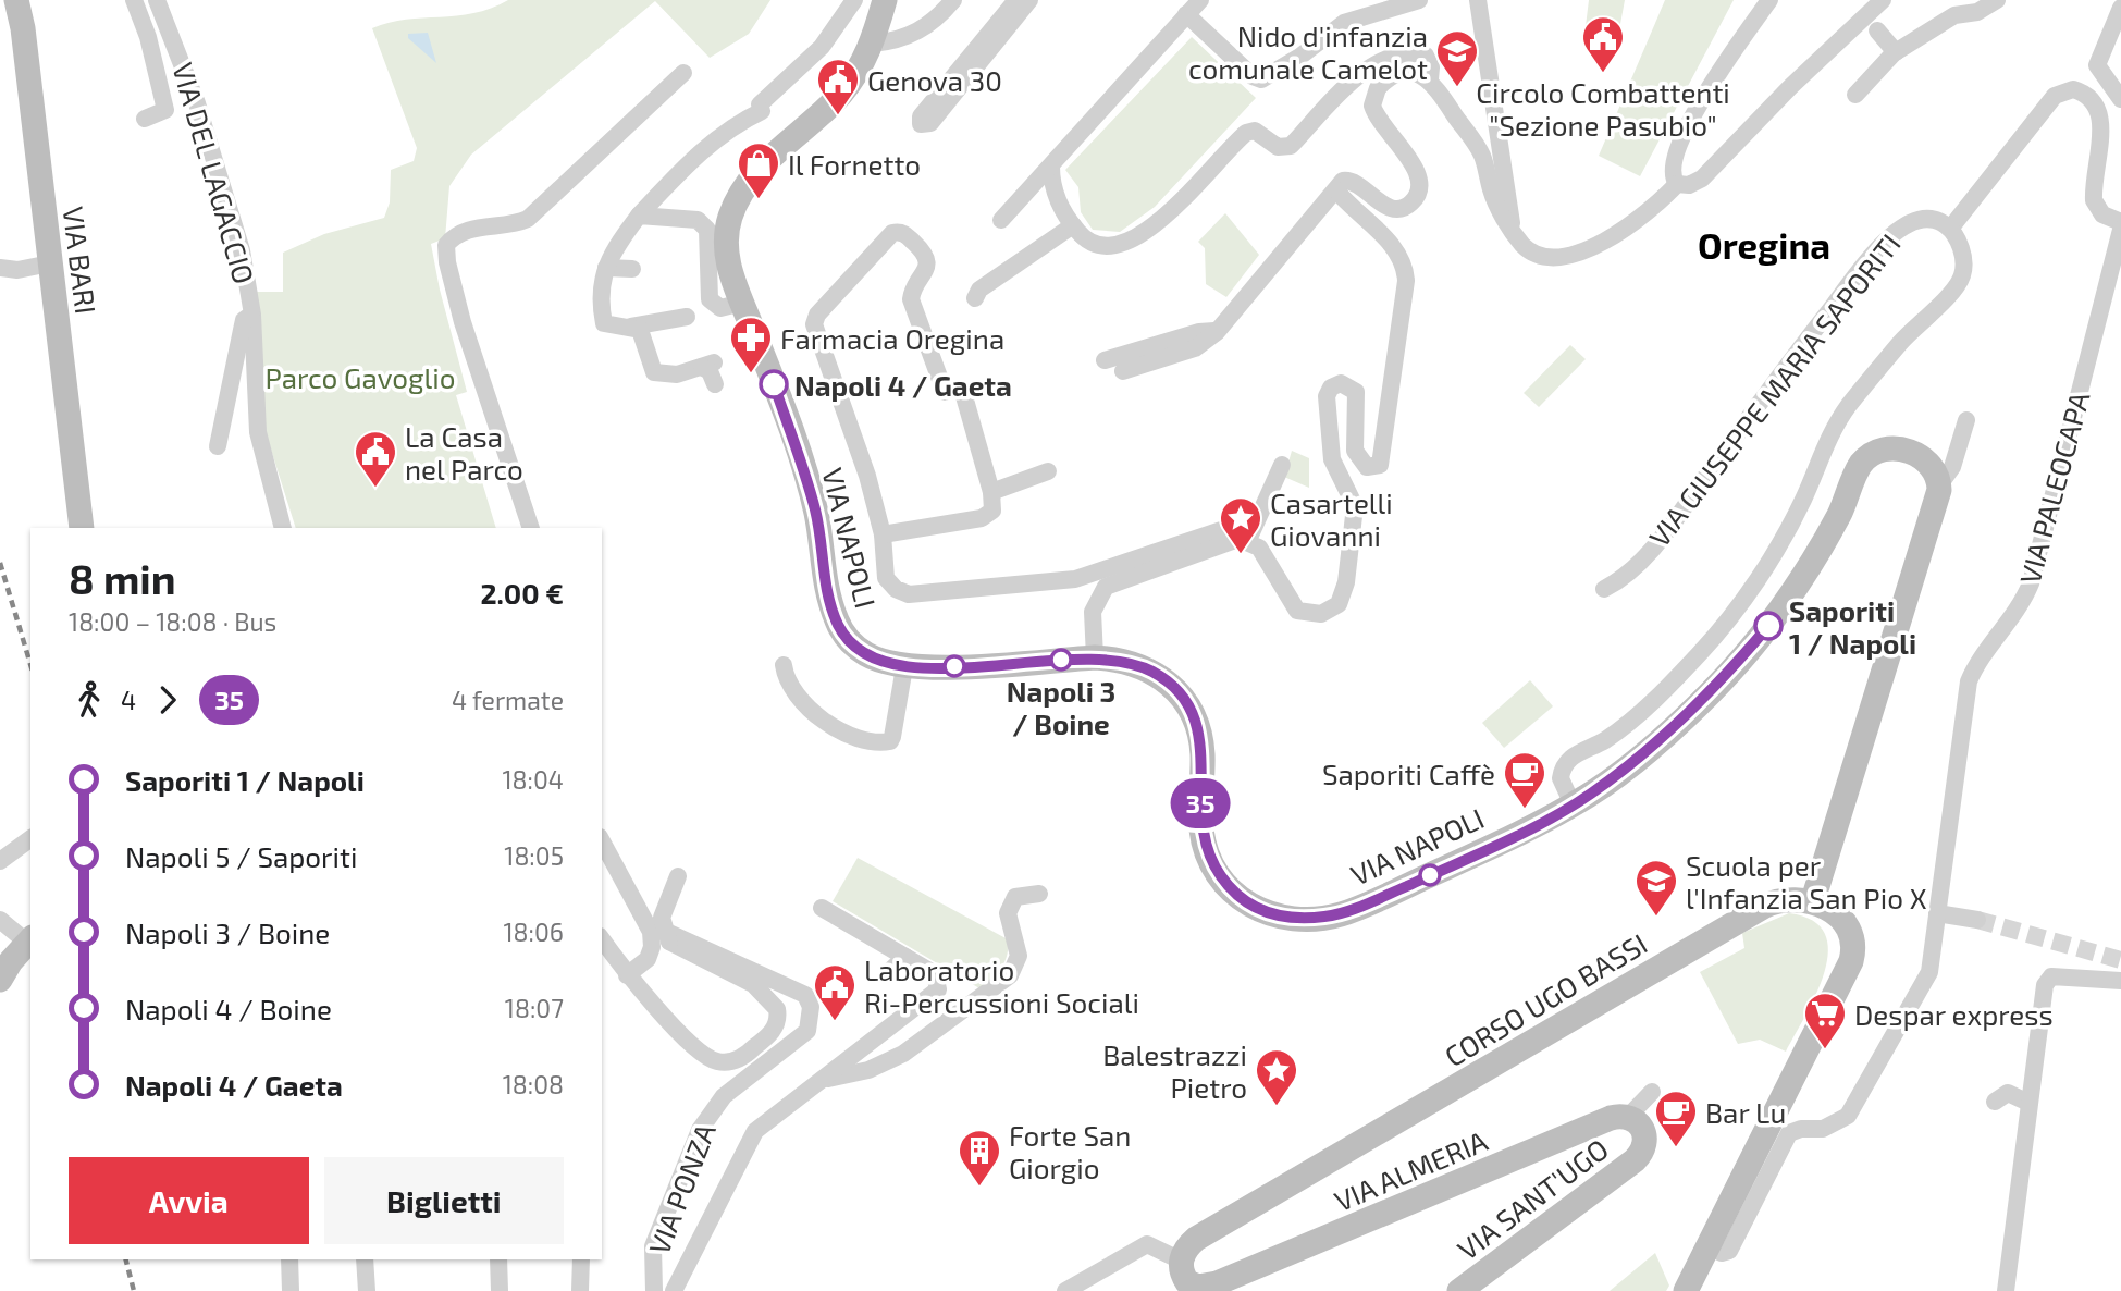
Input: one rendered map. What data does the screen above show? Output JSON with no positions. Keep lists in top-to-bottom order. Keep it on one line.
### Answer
{"streets":{"street":["VIA DEL LAGACCIO","VIA BARI","VIA GIUSEPPE MARIA SAPORITI","VIA PALEOCAPA","VIA NAPOLI","CORSO UGO BASSI","VIA ALMERIA","VIA PONZA","VIA SANT'UGO"]},"crossings":[["CORSO UGO BASSI","VIA ALMERIA"],["VIA ALMERIA","VIA SANT'UGO"]],"districts":["Oregina"],"parks":["Parco Gavoglio"],"places":{"public building":["Circolo Combattenti \"Sezione Pasubio\"","Genova 30","La Casa nel Parco","Laboratorio Ri-Percussioni Sociali"],"school or university":["Nido d'infanzia comunale Camelot","Scuola per l'Infanzia San Pio X"],"shop":["Il Fornetto"],"pharmacy":["Farmacia Oregina"],"other":["Napoli 4 / Gaeta","Saporiti 1 / Napoli","Napoli 3 / Boine"],"place":["Casartelli Giovanni","Balestrazzi Pietro"],"cafe":["Saporiti Caffè","Bar Lu"],"supermarket":["Despar express"],"building":["Forte San Giorgio"]},"lines":["bus line 35"],"page":{"on_map":"35","heading":["8 min","18:00 – 18:08 · Bus","2.00 €"],"legs":["4","35","4 fermate"],"list":[{"name":"Saporiti 1 / Napoli","value":"18:04"},{"name":"Napoli 5 / Saporiti","value":"18:05"},{"name":"Napoli 3 / Boine","value":"18:06"},{"name":"Napoli 4 / Boine","value":"18:07"},{"name":"Napoli 4 / Gaeta","value":"18:08"}],"buttons":["Avvia","Biglietti"]}}
